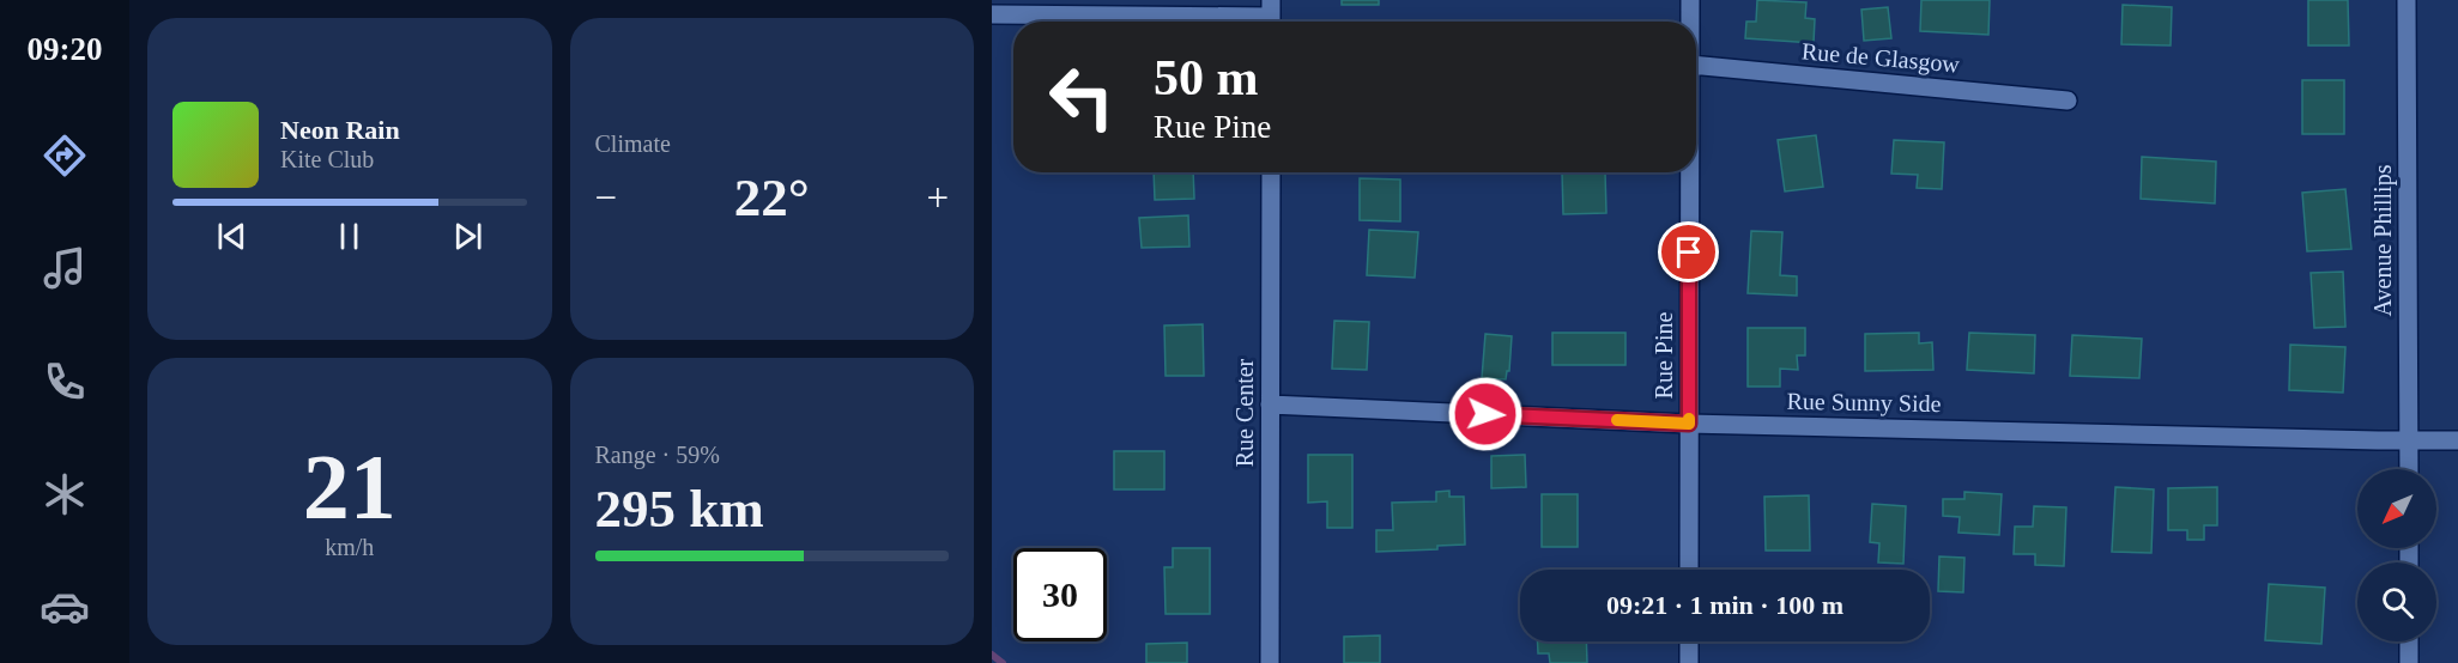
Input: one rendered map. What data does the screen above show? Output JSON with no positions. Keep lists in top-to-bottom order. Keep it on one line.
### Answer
{"streets":{"street":["Rue de Glasgow","Avenue Phillips","Rue Pine","Rue Sunny Side","Rue Center"]},"crossings":[["Avenue Phillips","Rue Sunny Side"],["Rue Pine","Rue Sunny Side"],["Rue Sunny Side","Rue Center"]],"north":"bottom left","page":{"tabs":"09:20","tile":["Climate",["21","km/h"],["Range · 59%","295 km"]],"turn":["50 m","Rue Pine"],"song":["Neon Rain","Kite Club"],"heat":["−","22°","+"],"limit":"30","trip":"09:21 · 1 min · 100 m"}}
